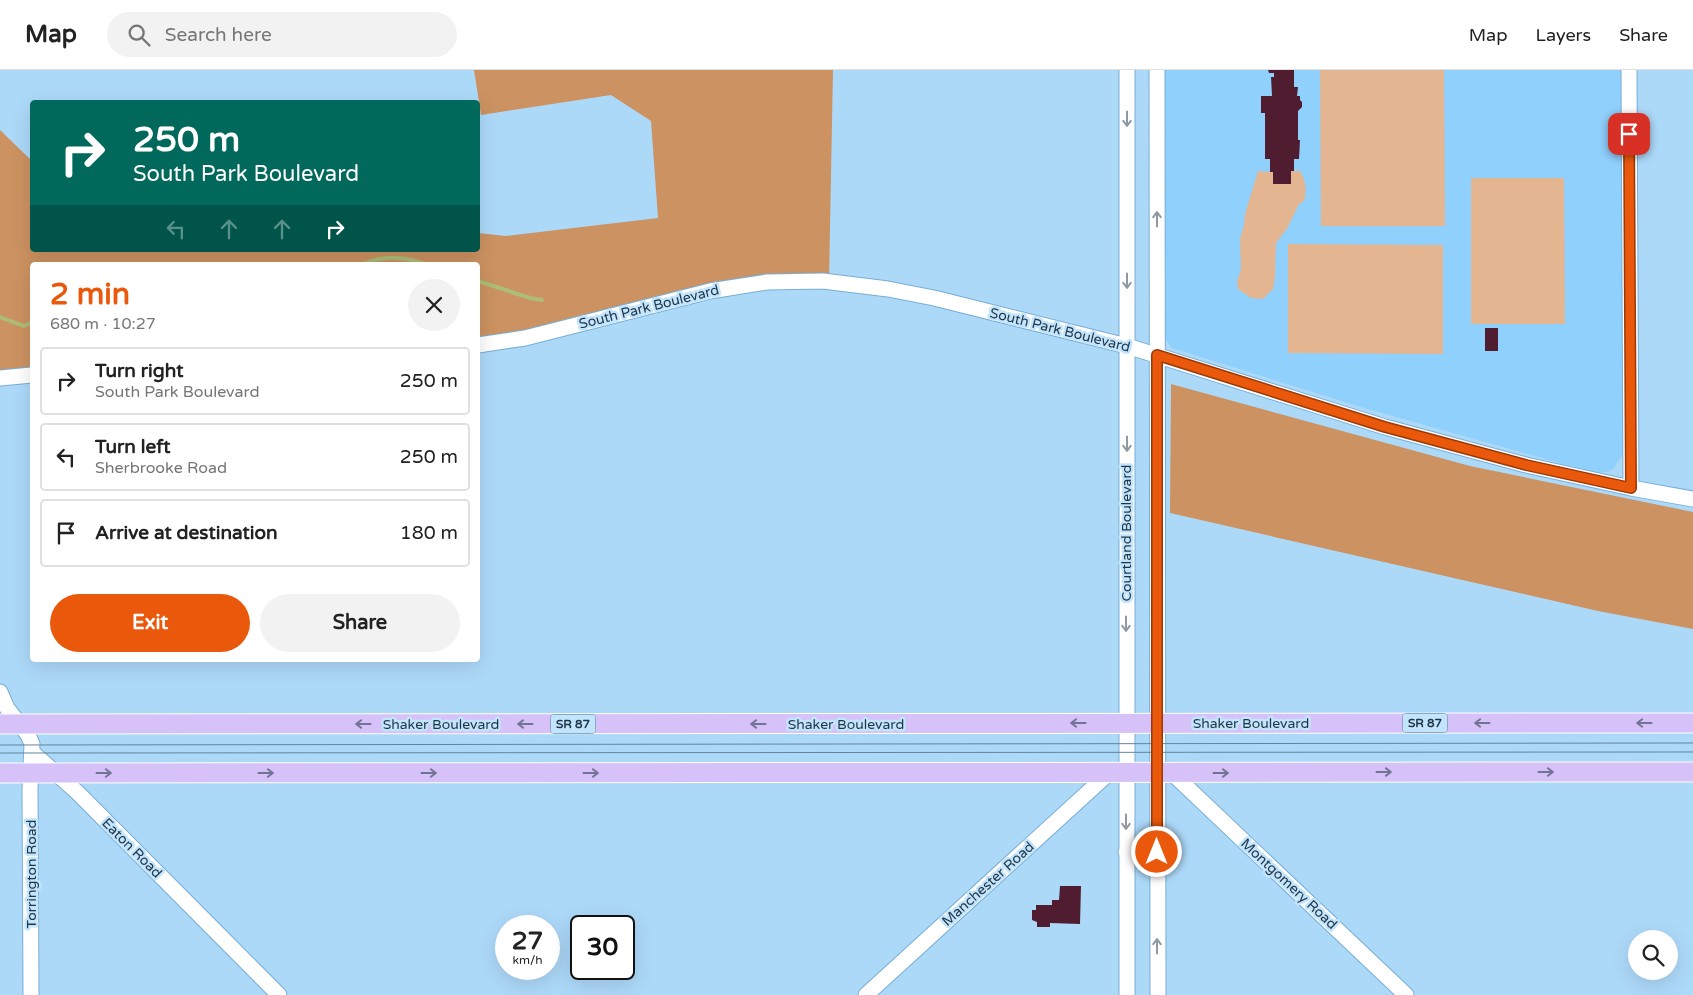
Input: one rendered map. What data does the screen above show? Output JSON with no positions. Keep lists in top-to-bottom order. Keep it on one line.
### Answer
{"streets":{"main road":["Shaker Boulevard","SR 87"],"street":["South Park Boulevard","Courtland Boulevard","Eaton Road","Torrington Road","Manchester Road","Montgomery Road"]},"crossings":[["South Park Boulevard","Courtland Boulevard"],["Courtland Boulevard","Shaker Boulevard"],["Courtland Boulevard","Manchester Road"],["Shaker Boulevard","Eaton Road"],["Eaton Road","Torrington Road"]],"page":{"header":"Map","search":"Search here","nav":["Map","Layers","Share"],"turn":["250 m","South Park Boulevard"],"heading":["2 min","680 m · 10:27"],"list":[{"name":"Turn right","note":"South Park Boulevard","value":"250 m"},{"name":"Turn left","note":"Sherbrooke Road","value":"250 m"},{"name":"Arrive at destination","value":"180 m"}],"buttons":["Exit","Share"],"speed":"27 km/h","limit":"30"}}
